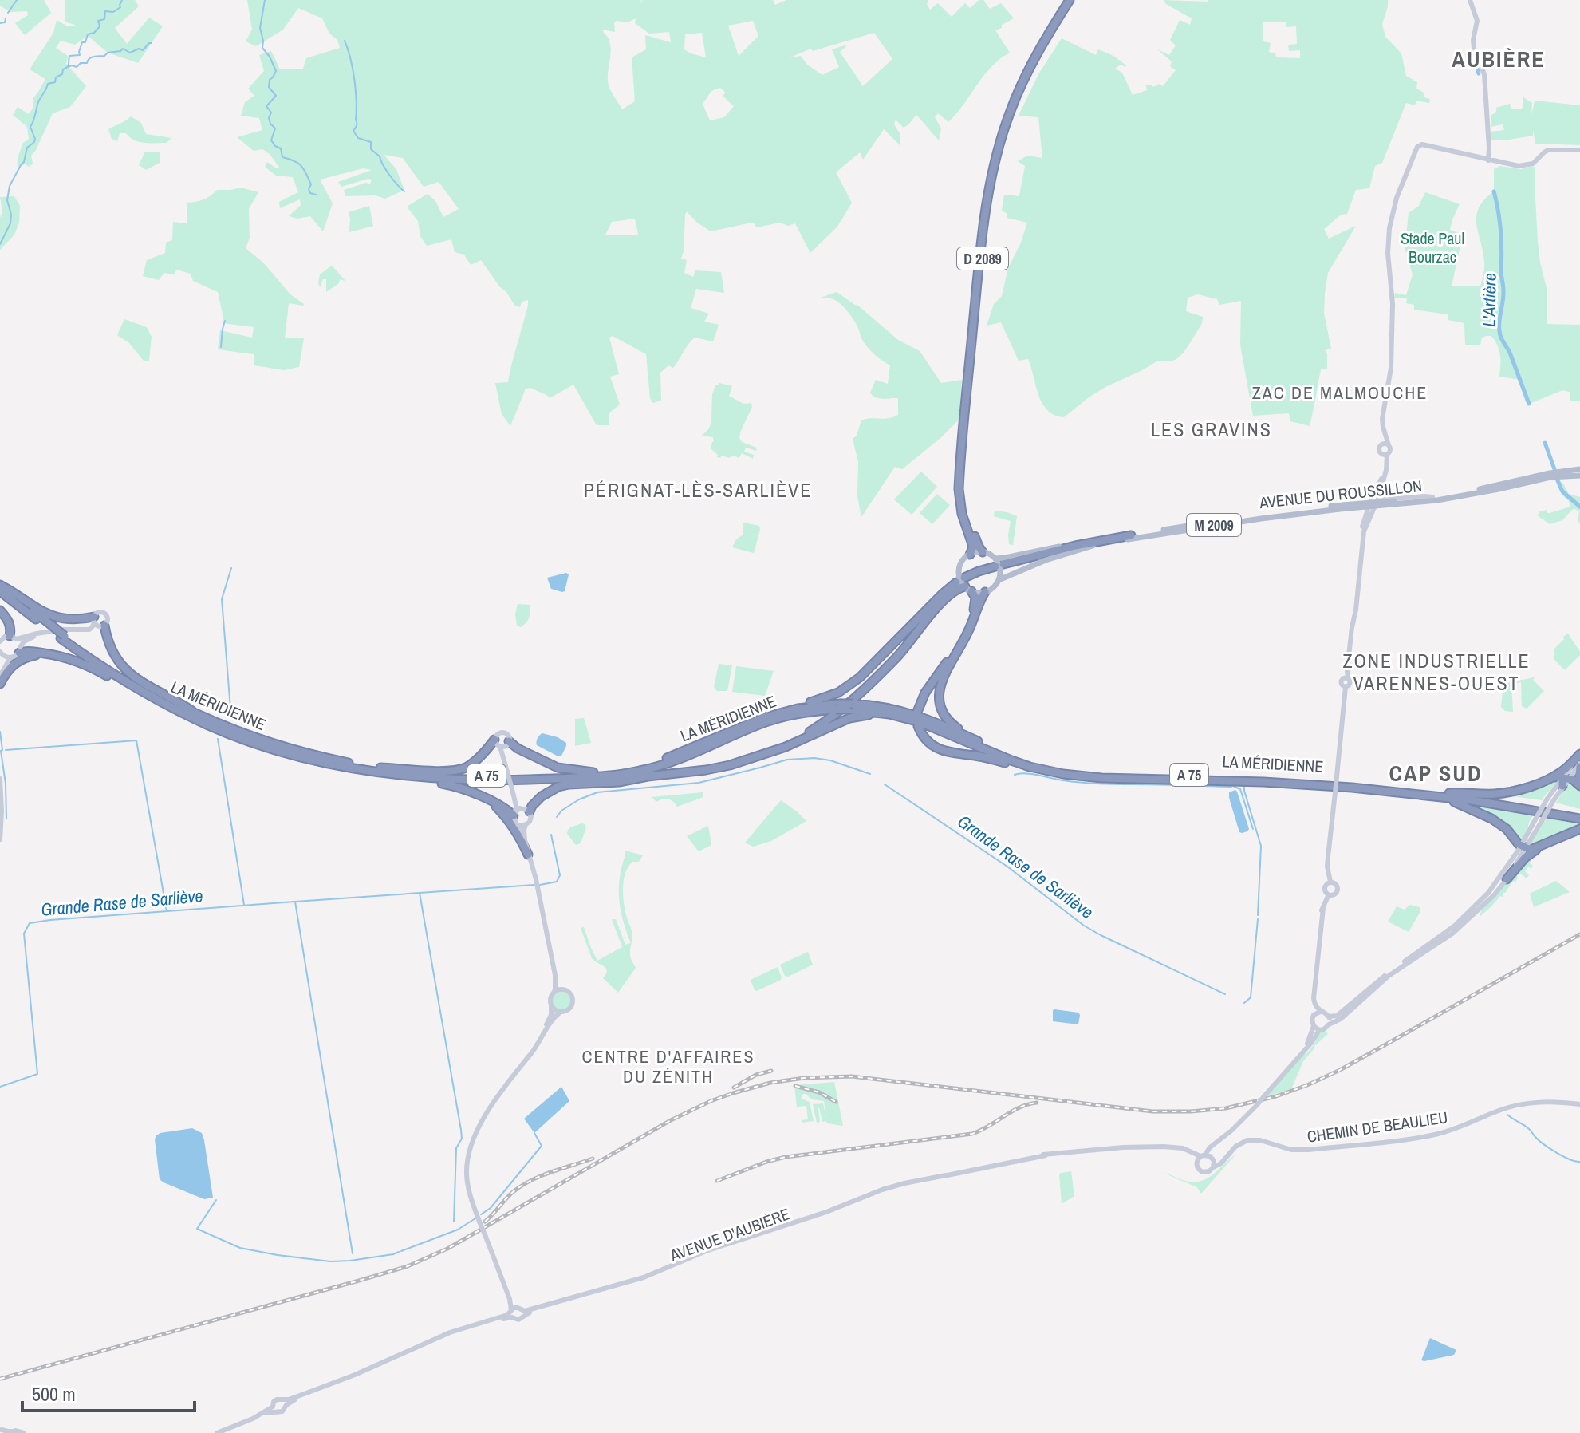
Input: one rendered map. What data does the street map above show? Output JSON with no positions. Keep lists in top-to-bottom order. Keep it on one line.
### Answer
{"streets":{"highway":["D 2089","LA MÉRIDIENNE","A 75"],"main road":["AVENUE DU ROUSSILLON","M 2009","CHEMIN DE BEAULIEU","AVENUE D'AUBIÈRE"]},"districts":["AUBIÈRE","ZAC DE MALMOUCHE","LES GRAVINS","PÉRIGNAT-LÈS-SARLIÈVE","ZONE INDUSTRIELLE VARENNES-OUEST","CAP SUD","CENTRE D'AFFAIRES DU ZÉNITH"],"water":["L'Artière","Grande Rase de Sarliève"],"parks":["Stade Paul Bourzac"],"scale_bar":"500 m"}
